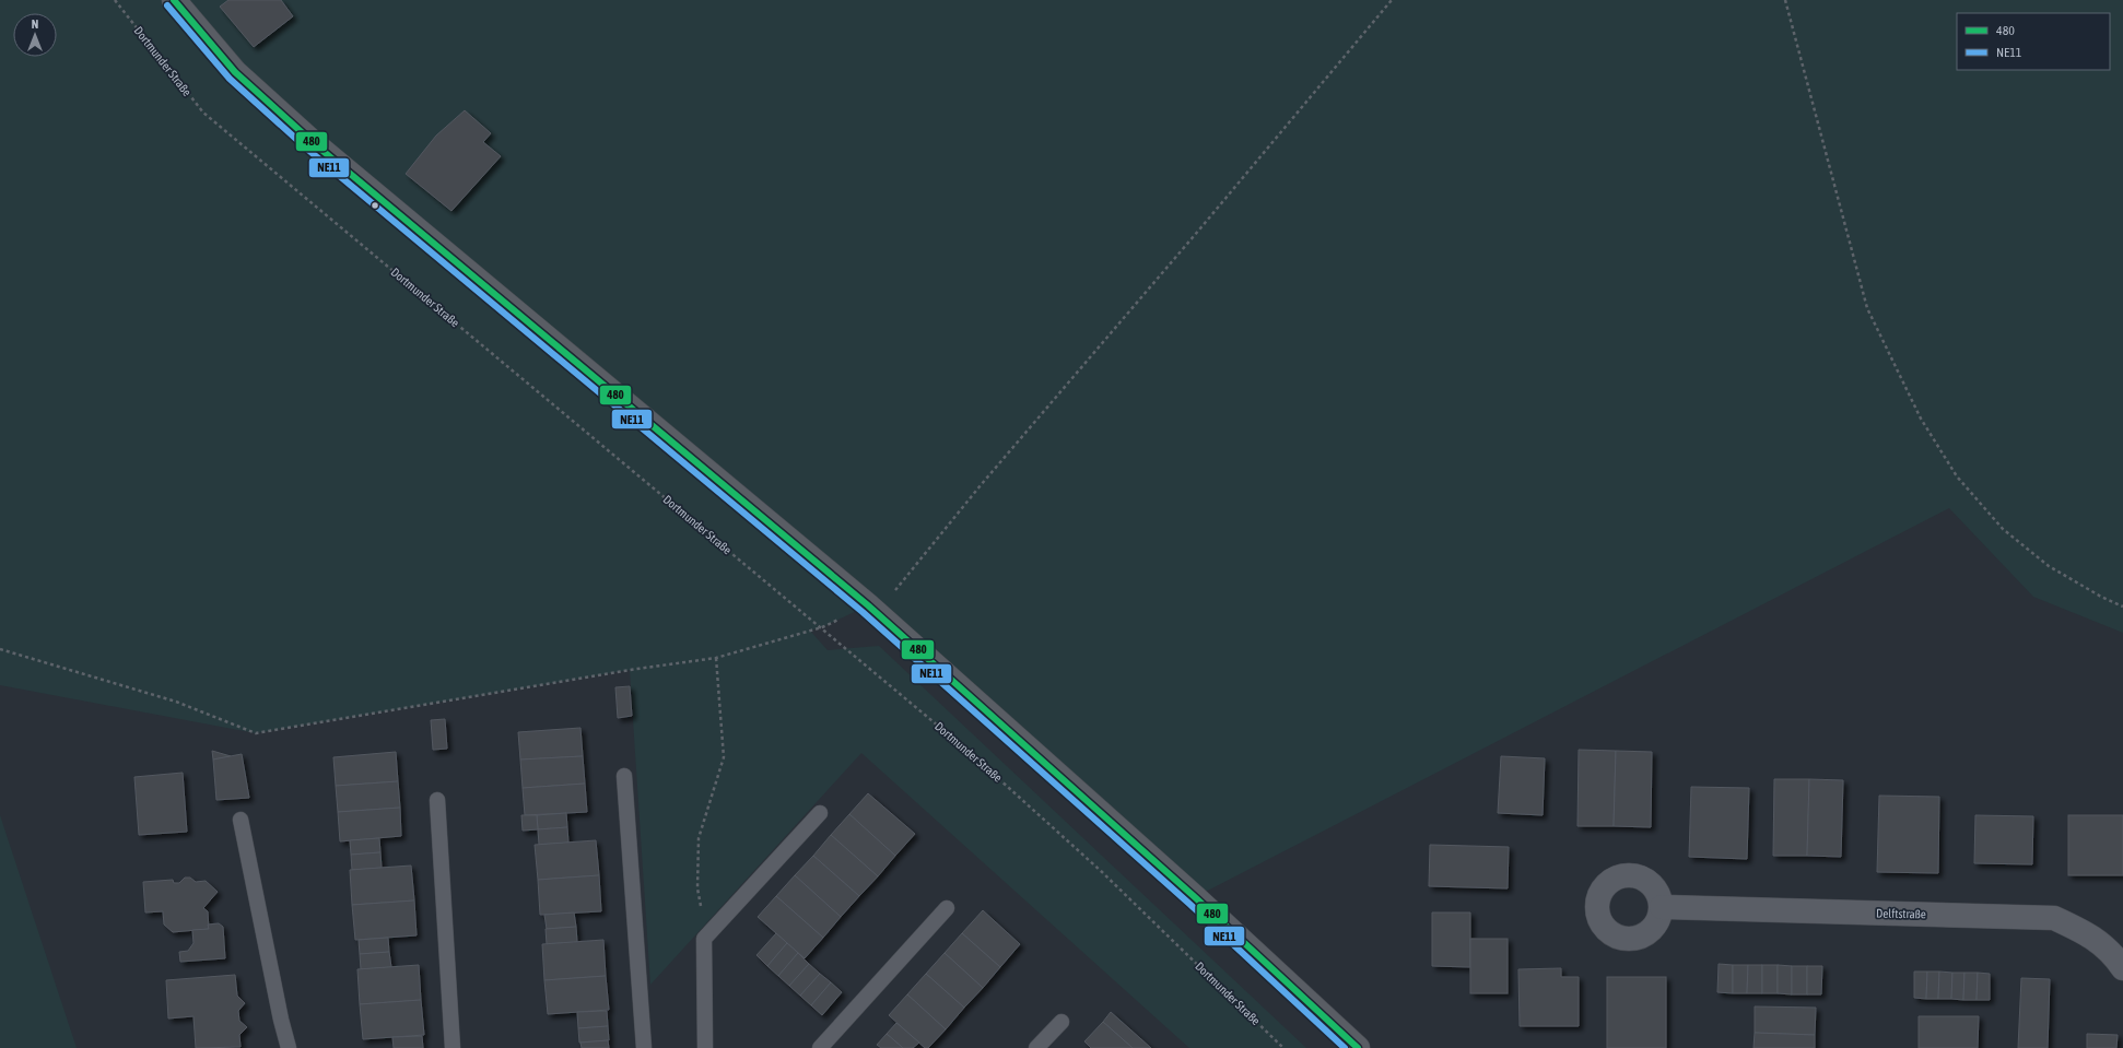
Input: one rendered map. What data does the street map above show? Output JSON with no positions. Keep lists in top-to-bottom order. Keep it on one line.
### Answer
{"streets":{"street":["Delftstraße"],"path":["Dortmunder Straße"]},"lines":["transit line 480","transit line NE11"],"legend":["480","NE11"],"north":"top"}
